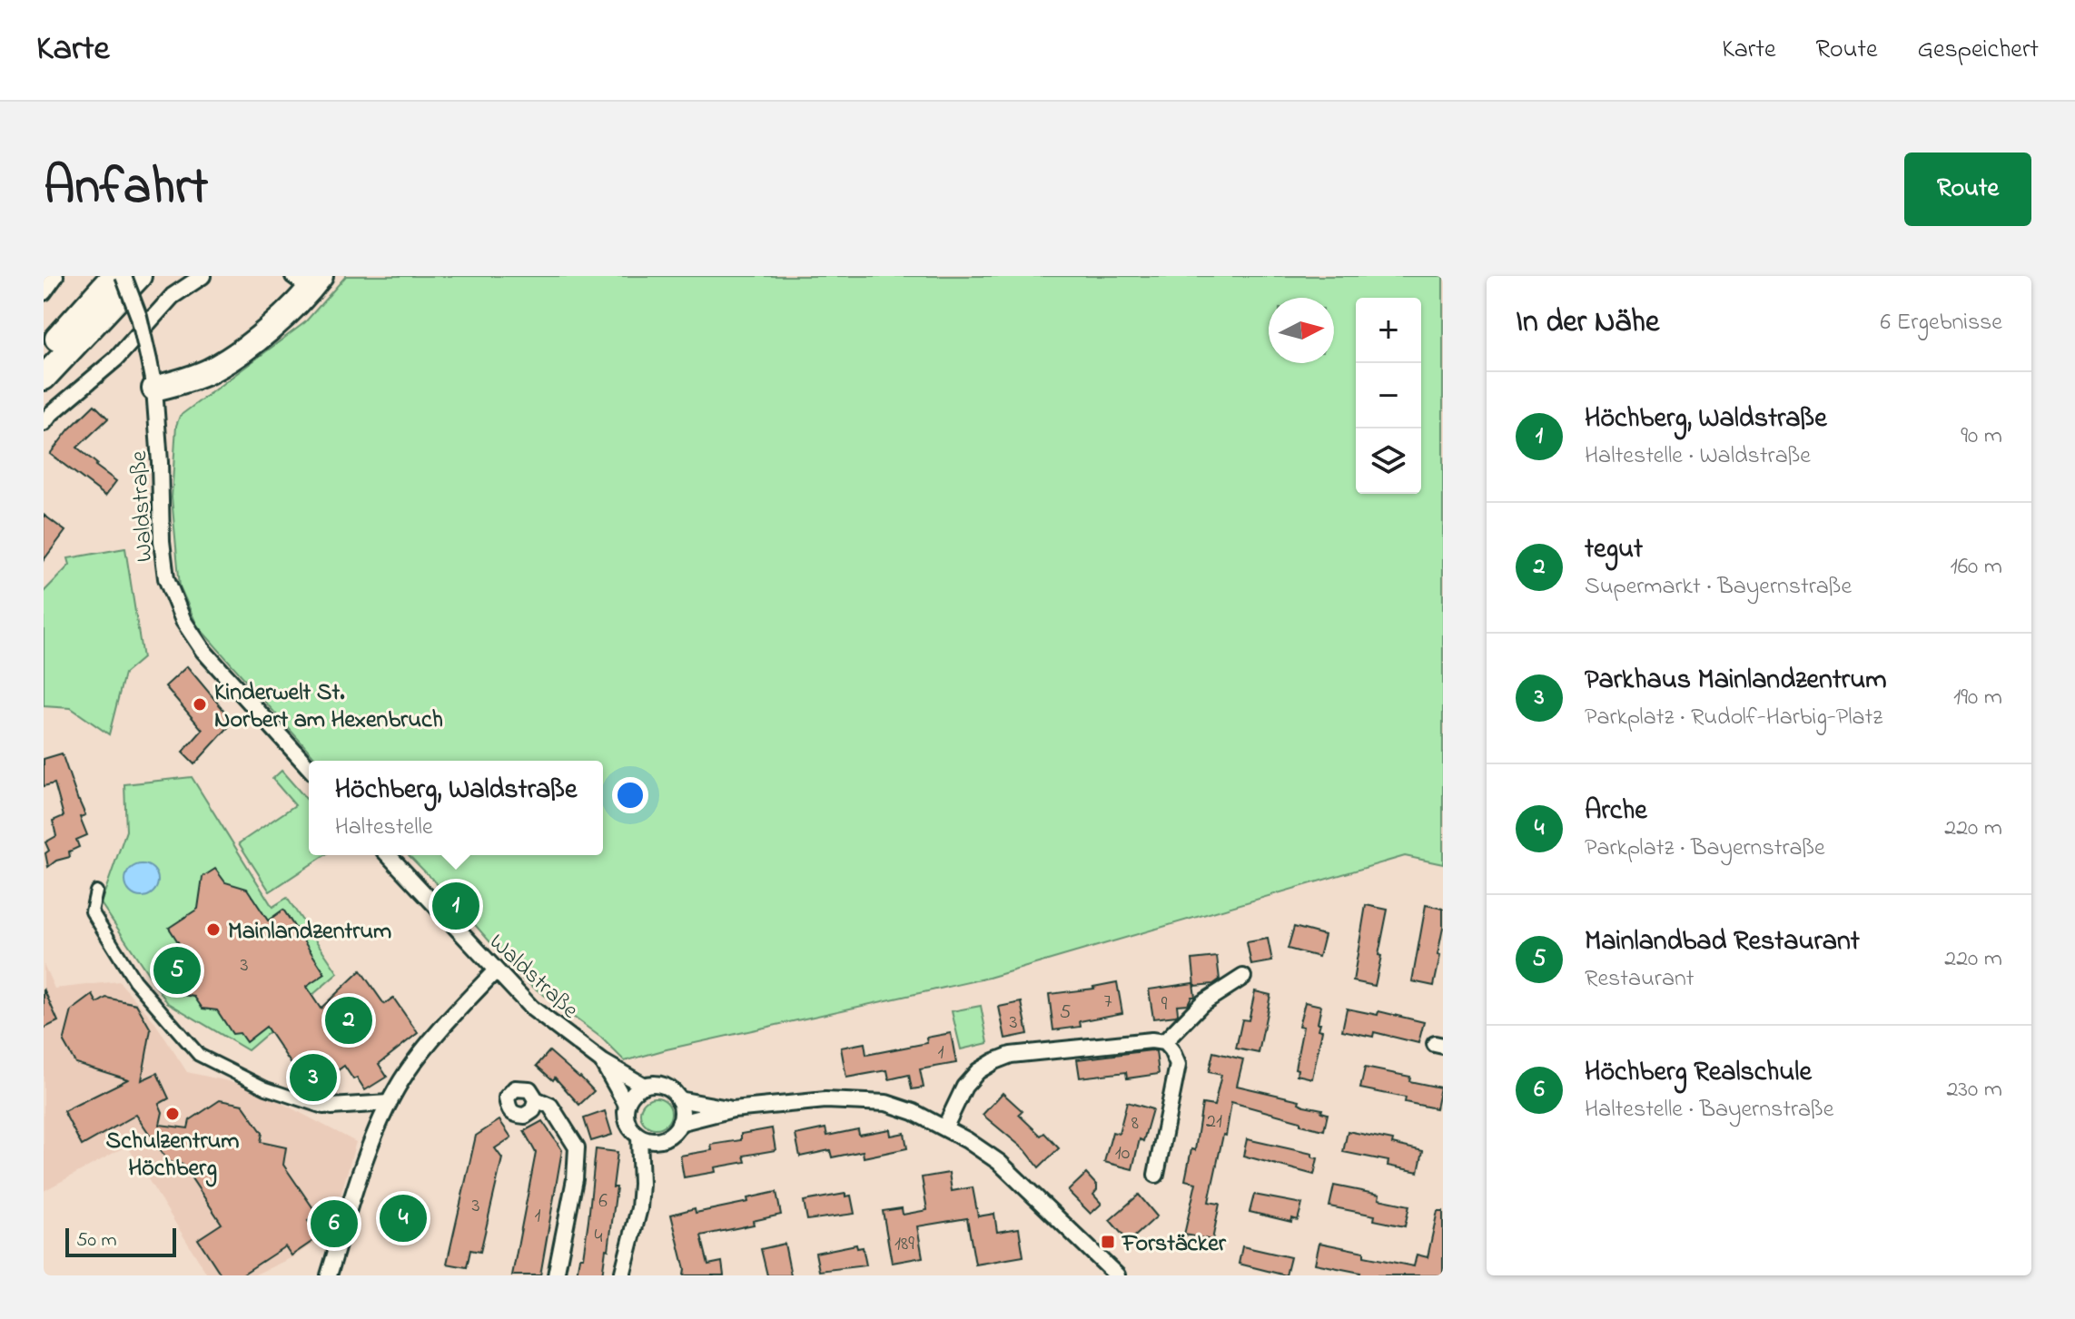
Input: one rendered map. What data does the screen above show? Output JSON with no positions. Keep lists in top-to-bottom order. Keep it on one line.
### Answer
{"streets":{"street":["Waldstraße"]},"places":{"other":["Kinderwelt St. Norbert am Hexenbruch","Mainlandzentrum","Schulzentrum Höchberg"],"transit":["Forstäcker"]},"house_numbers":["3","7","9","5","3","1","21","8","10","6","3","1","4","189"],"scale_bar":"50 m","north":"right","page":{"header":"Karte","nav":["Karte","Route","Gespeichert"],"title":"Anfahrt","buttons":"Route","heading":["In der Nähe","6 Ergebnisse"],"map_buttons":["+","−"],"list":[{"mark":"1","name":"Höchberg, Waldstraße","note":"Haltestelle · Waldstraße","value":"90 m"},{"mark":"2","name":"tegut","note":"Supermarkt · Bayernstraße","value":"160 m"},{"mark":"3","name":"Parkhaus Mainlandzentrum","note":"Parkplatz · Rudolf-Harbig-Platz","value":"190 m"},{"mark":"4","name":"Arche","note":"Parkplatz · Bayernstraße","value":"220 m"},{"mark":"5","name":"Mainlandbad Restaurant","note":"Restaurant","value":"220 m"},{"mark":"6","name":"Höchberg Realschule","note":"Haltestelle · Bayernstraße","value":"230 m"}],"popup":["Höchberg, Waldstraße","Haltestelle"],"pins":["1","5","2","3","4","6"],"scale":"50 m"}}
